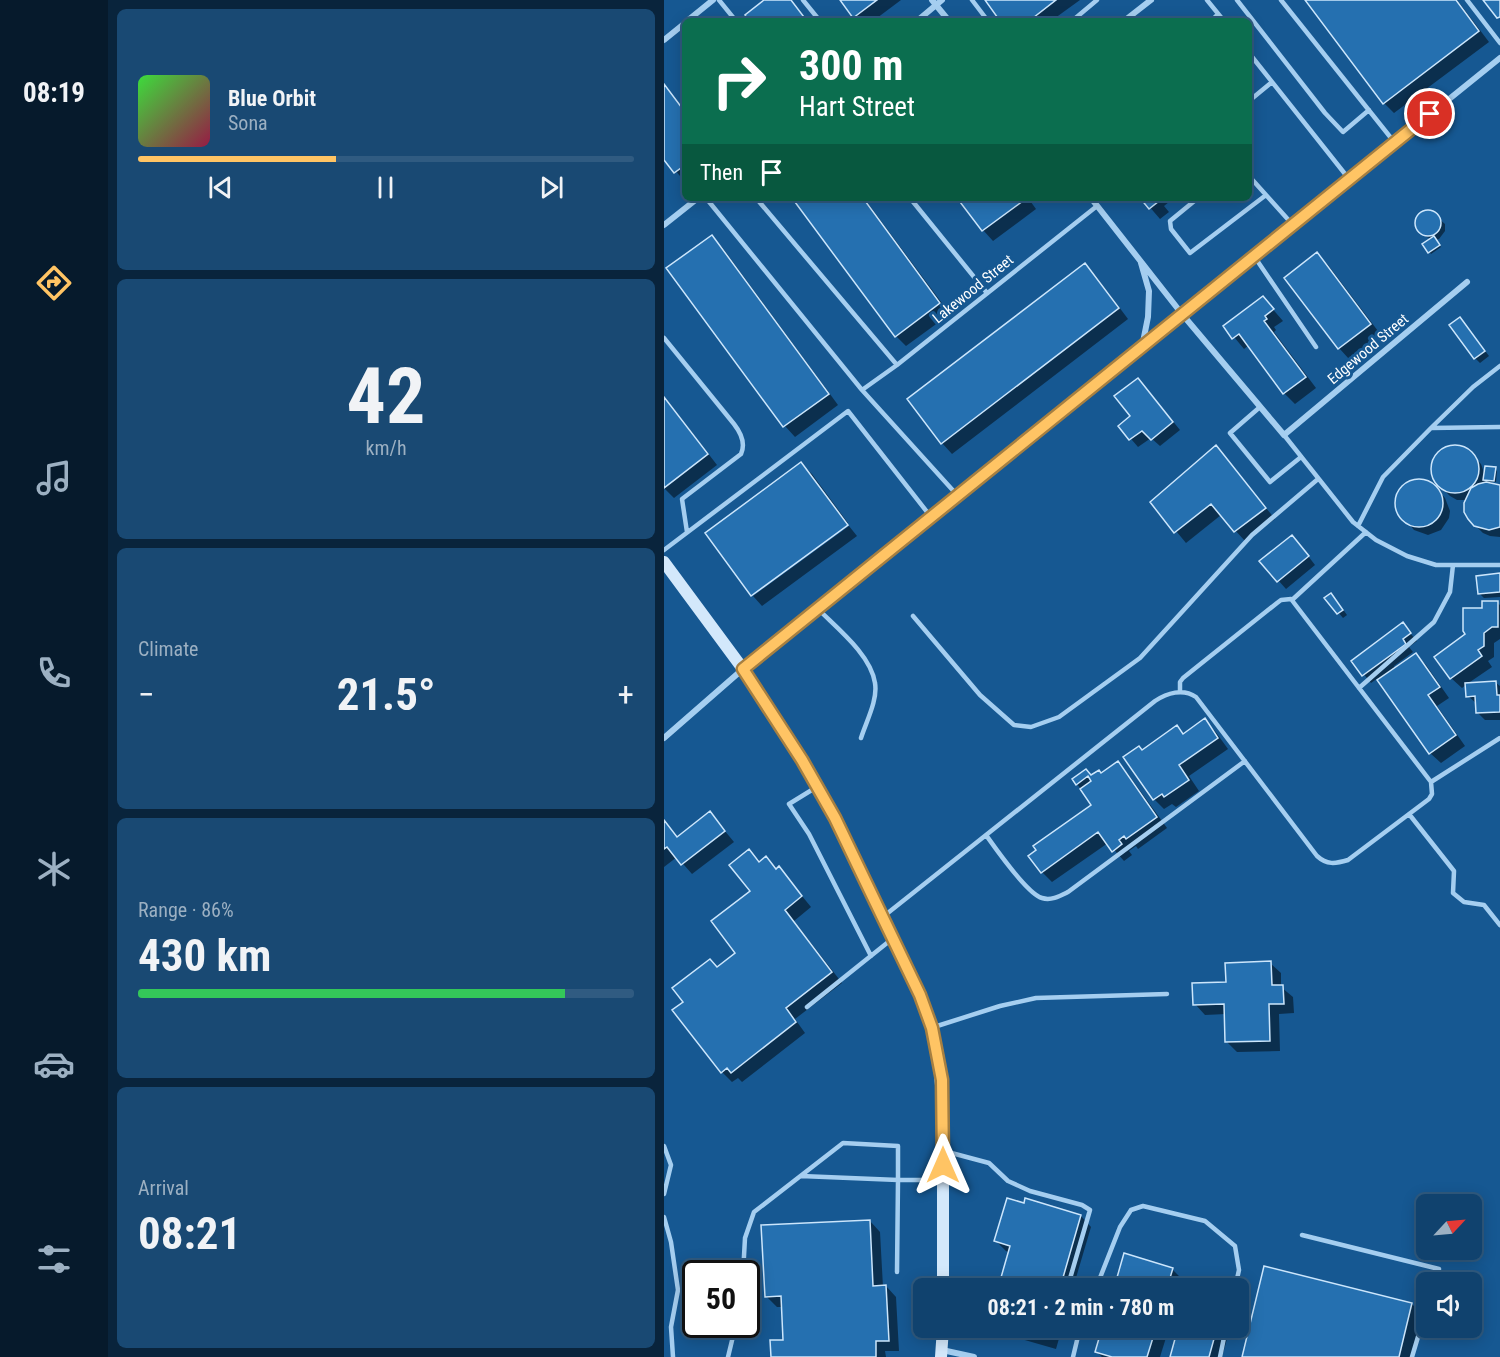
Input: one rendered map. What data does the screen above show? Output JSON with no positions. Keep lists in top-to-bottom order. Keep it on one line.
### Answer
{"streets":{"street":["Edgewood Street"],"lane":["Lakewood Street"]},"north":"top right","page":{"tabs":"08:19","turn":["300 m","Hart Street"],"song":["Blue Orbit","Sona"],"then":"Then","tile":[["42","km/h"],"Climate",["Range · 86%","430 km"],["Arrival","08:21"]],"heat":["−","21.5°","+"],"limit":"50","trip":"08:21 · 2 min · 780 m"}}
